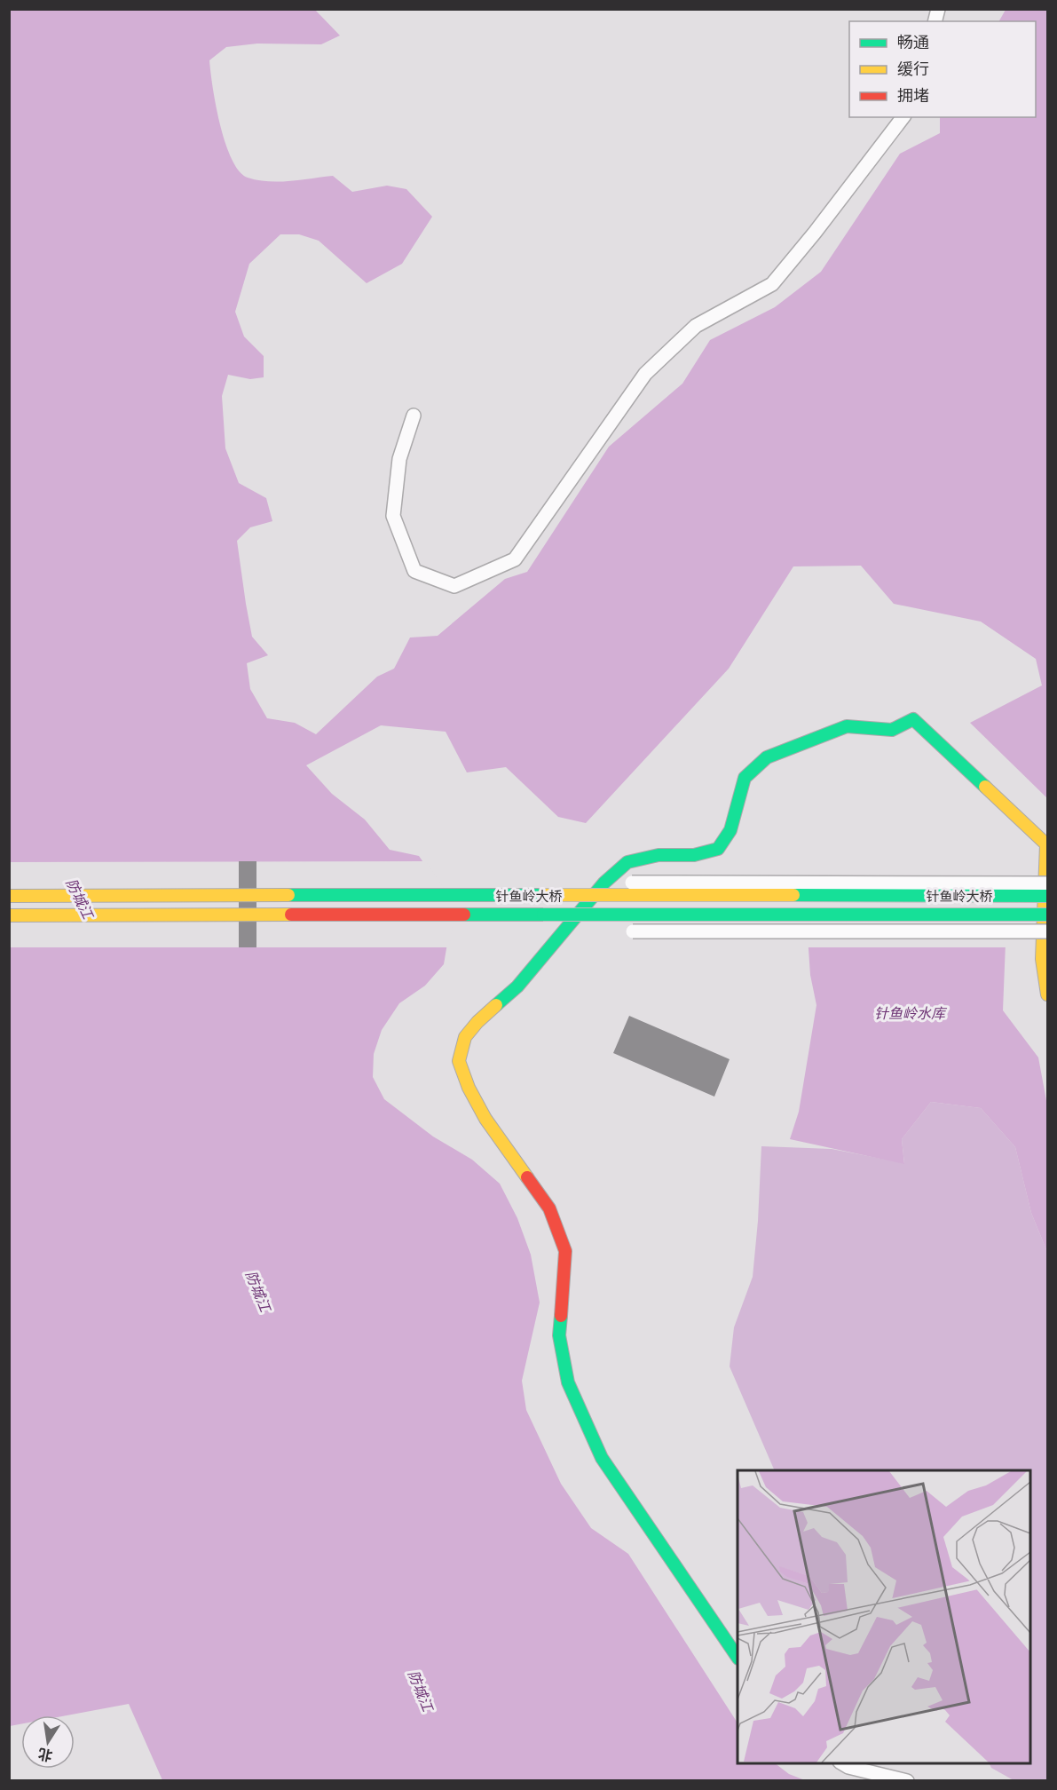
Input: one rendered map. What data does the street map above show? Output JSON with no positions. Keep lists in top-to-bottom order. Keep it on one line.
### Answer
{"streets":{"main road":["针鱼岭大桥"]},"water":["防城江","针鱼岭水库"],"legend":["畅通","缓行","拥堵"],"north":"bottom"}
